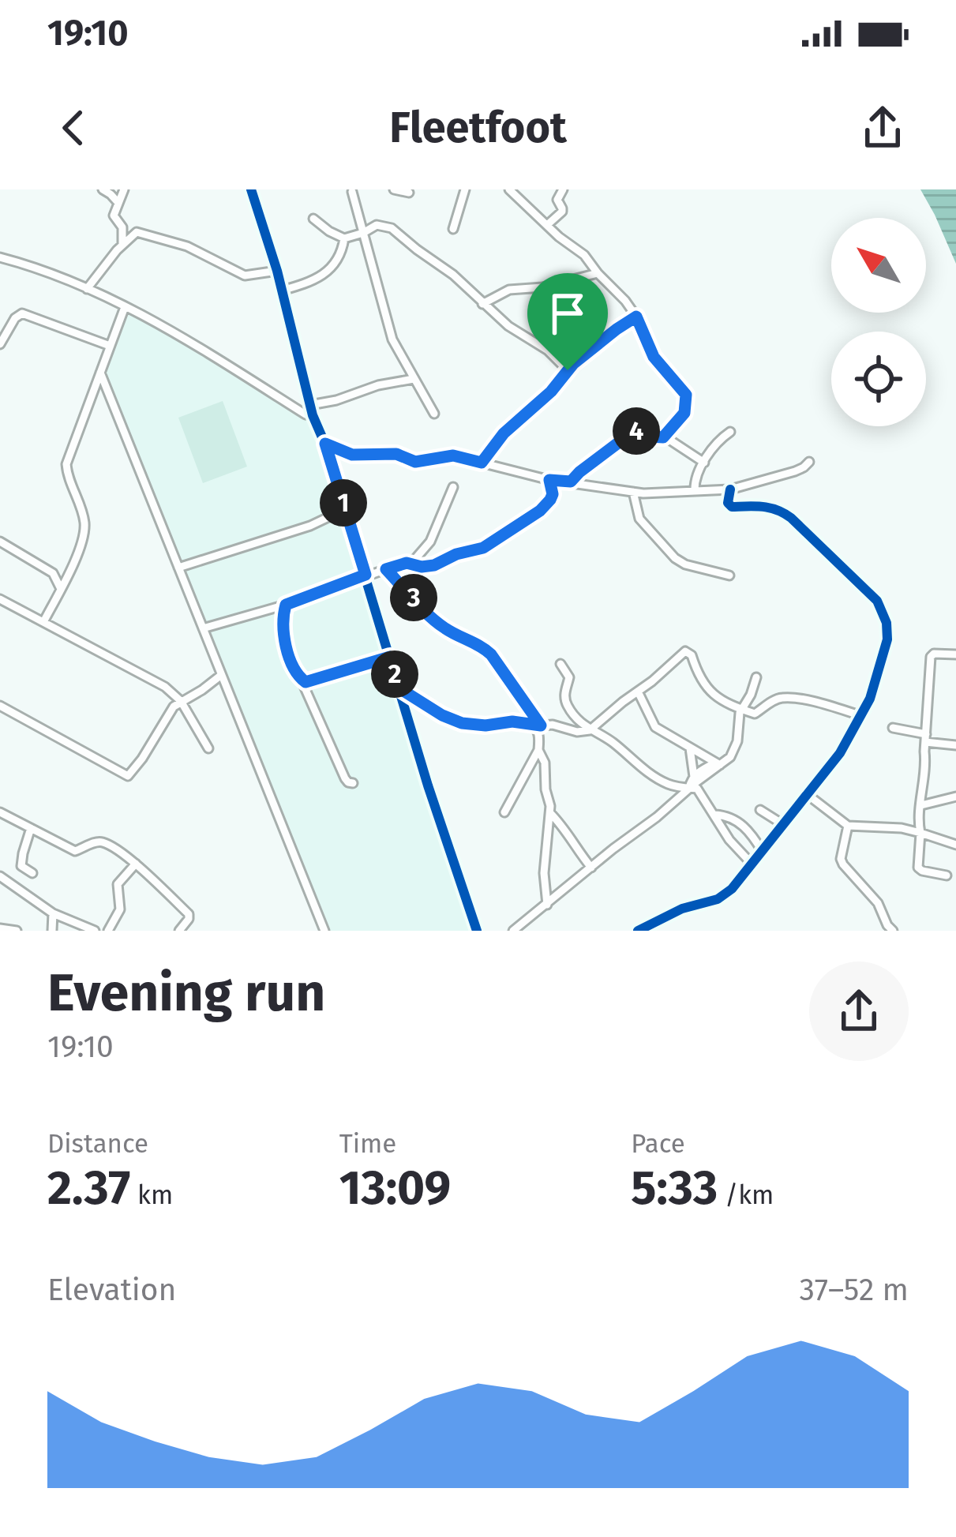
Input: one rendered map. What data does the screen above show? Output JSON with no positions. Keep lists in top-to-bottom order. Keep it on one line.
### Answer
{"north":"top left","page":{"status":"19:10","header":"Fleetfoot","pins":["4","1","3","2"],"heading":["Evening run","19:10"],"stats":[["Distance","2.37 km"],["Time","13:09"],["Pace","5:33 /km"]],"chart":["Elevation","37–52 m"]}}
